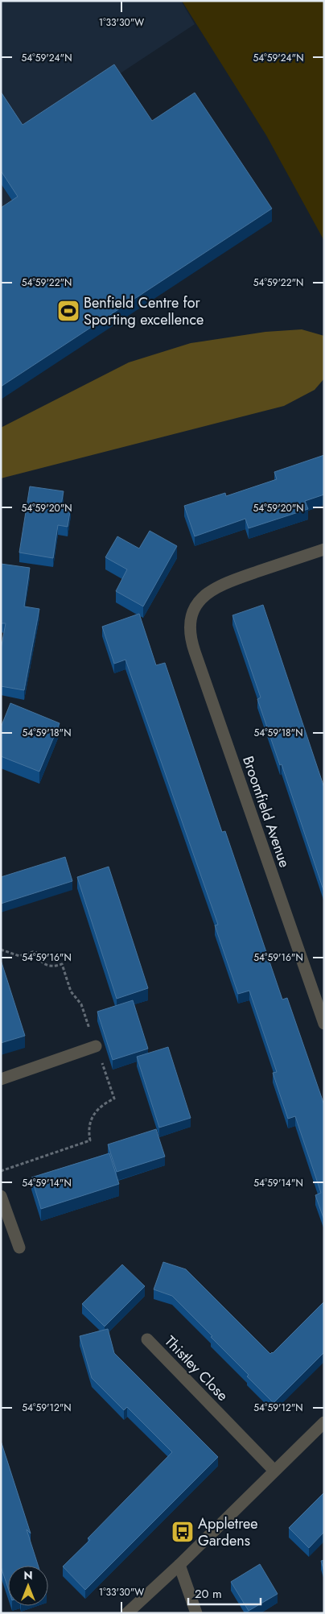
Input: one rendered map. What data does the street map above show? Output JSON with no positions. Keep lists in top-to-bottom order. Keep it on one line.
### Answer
{"streets":{"street":["Broomfield Avenue","Thistley Close"]},"places":{"sports":["Benfield Centre for Sporting excellence"],"bus stop":["Appletree Gardens"]},"scale_bar":"20 m","north":"top","coordinates":["1°33'30\"W","54°59'24\"N","54°59'22\"N","54°59'20\"N","54°59'18\"N","54°59'16\"N","54°59'14\"N","54°59'12\"N"]}
